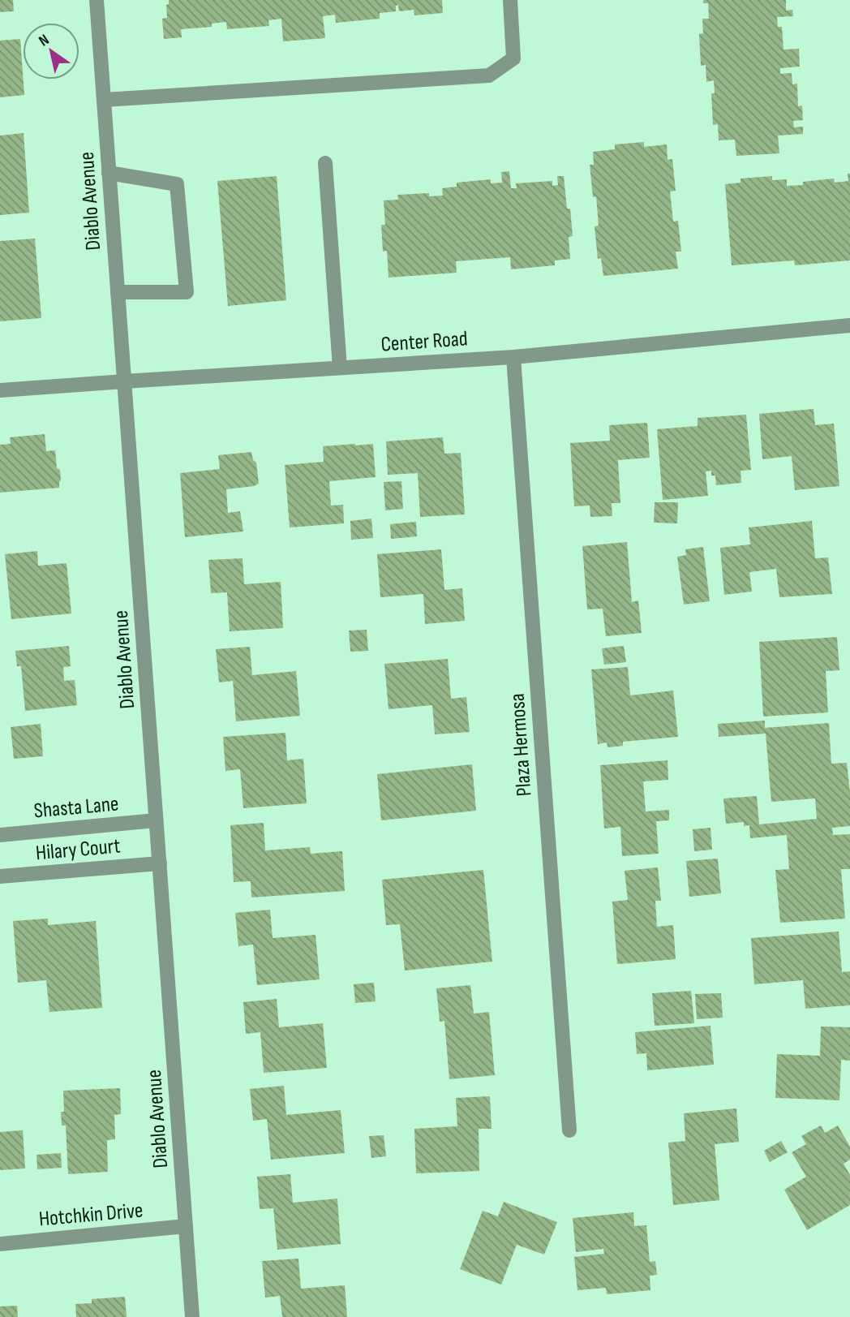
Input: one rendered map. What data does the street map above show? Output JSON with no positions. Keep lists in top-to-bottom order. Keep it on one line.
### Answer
{"streets":{"street":["Diablo Avenue","Center Road","Plaza Hermosa","Shasta Lane","Hilary Court","Hotchkin Drive"]},"crossings":[["Diablo Avenue","Center Road"],["Diablo Avenue","Shasta Lane"],["Diablo Avenue","Hilary Court"],["Diablo Avenue","Hotchkin Drive"],["Center Road","Plaza Hermosa"]],"north":"top left"}
